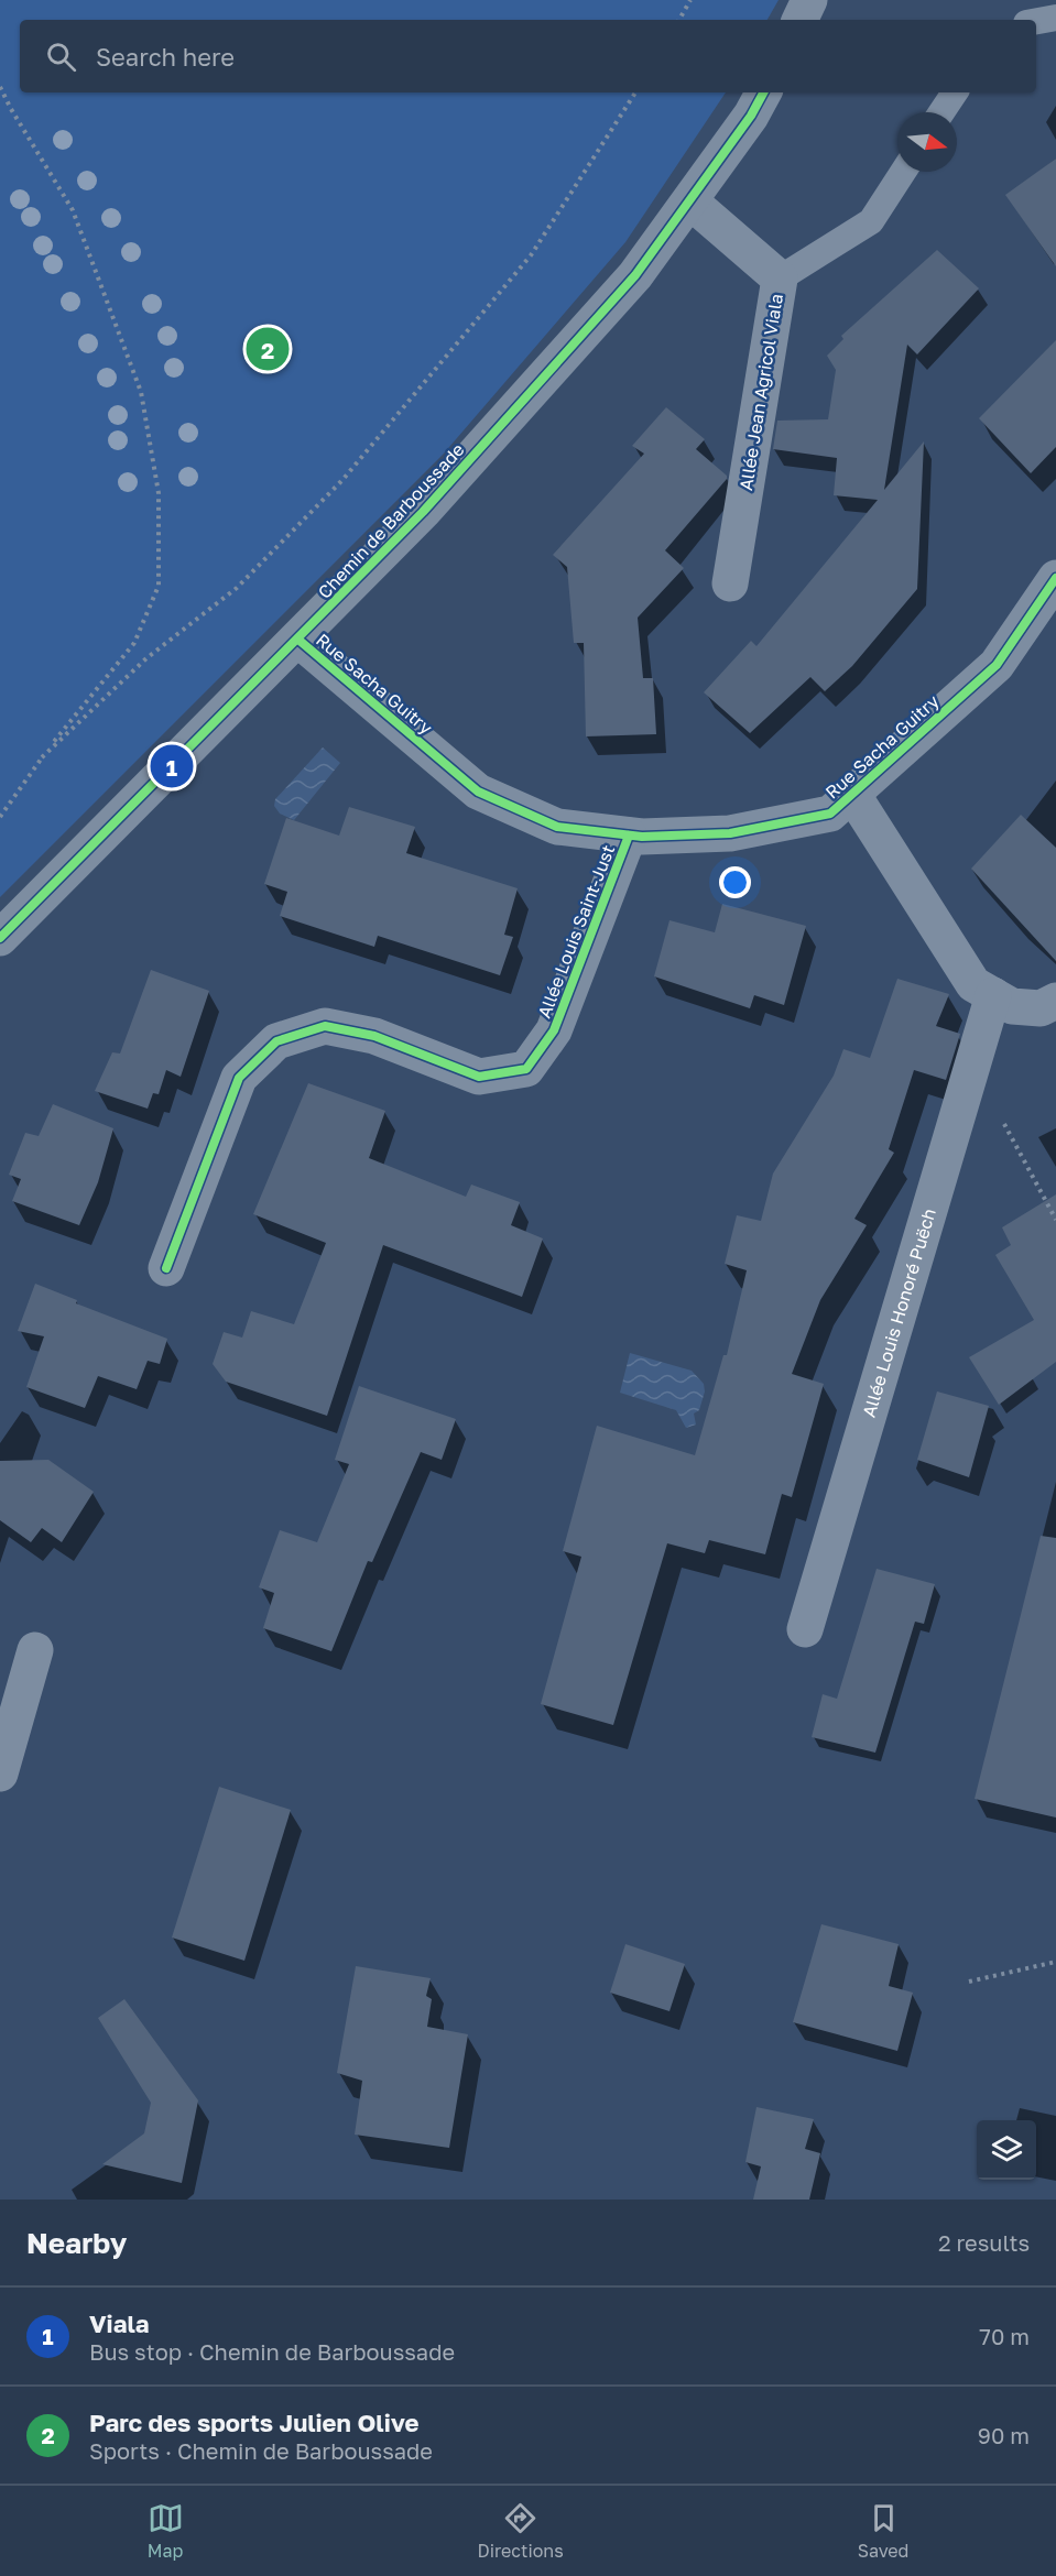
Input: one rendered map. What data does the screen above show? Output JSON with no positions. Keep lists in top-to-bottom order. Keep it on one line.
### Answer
{"streets":{"street":["Allée Jean Agricol Viala","Chemin de Barboussade","Rue Sacha Guitry","Allée Louis Saint-Just","Allée Louis Honoré Puëch"]},"crossings":[["Allée Jean Agricol Viala","Chemin de Barboussade"],["Chemin de Barboussade","Rue Sacha Guitry"],["Rue Sacha Guitry","Allée Louis Saint-Just"]],"north":"right","page":{"search":"Search here","pins":["2","1"],"heading":["Nearby","2 results"],"list":[{"mark":"1","name":"Viala","note":"Bus stop · Chemin de Barboussade","value":"70 m"},{"mark":"2","name":"Parc des sports Julien Olive","note":"Sports · Chemin de Barboussade","value":"90 m"}],"nav":["Map","Directions","Saved"]}}
